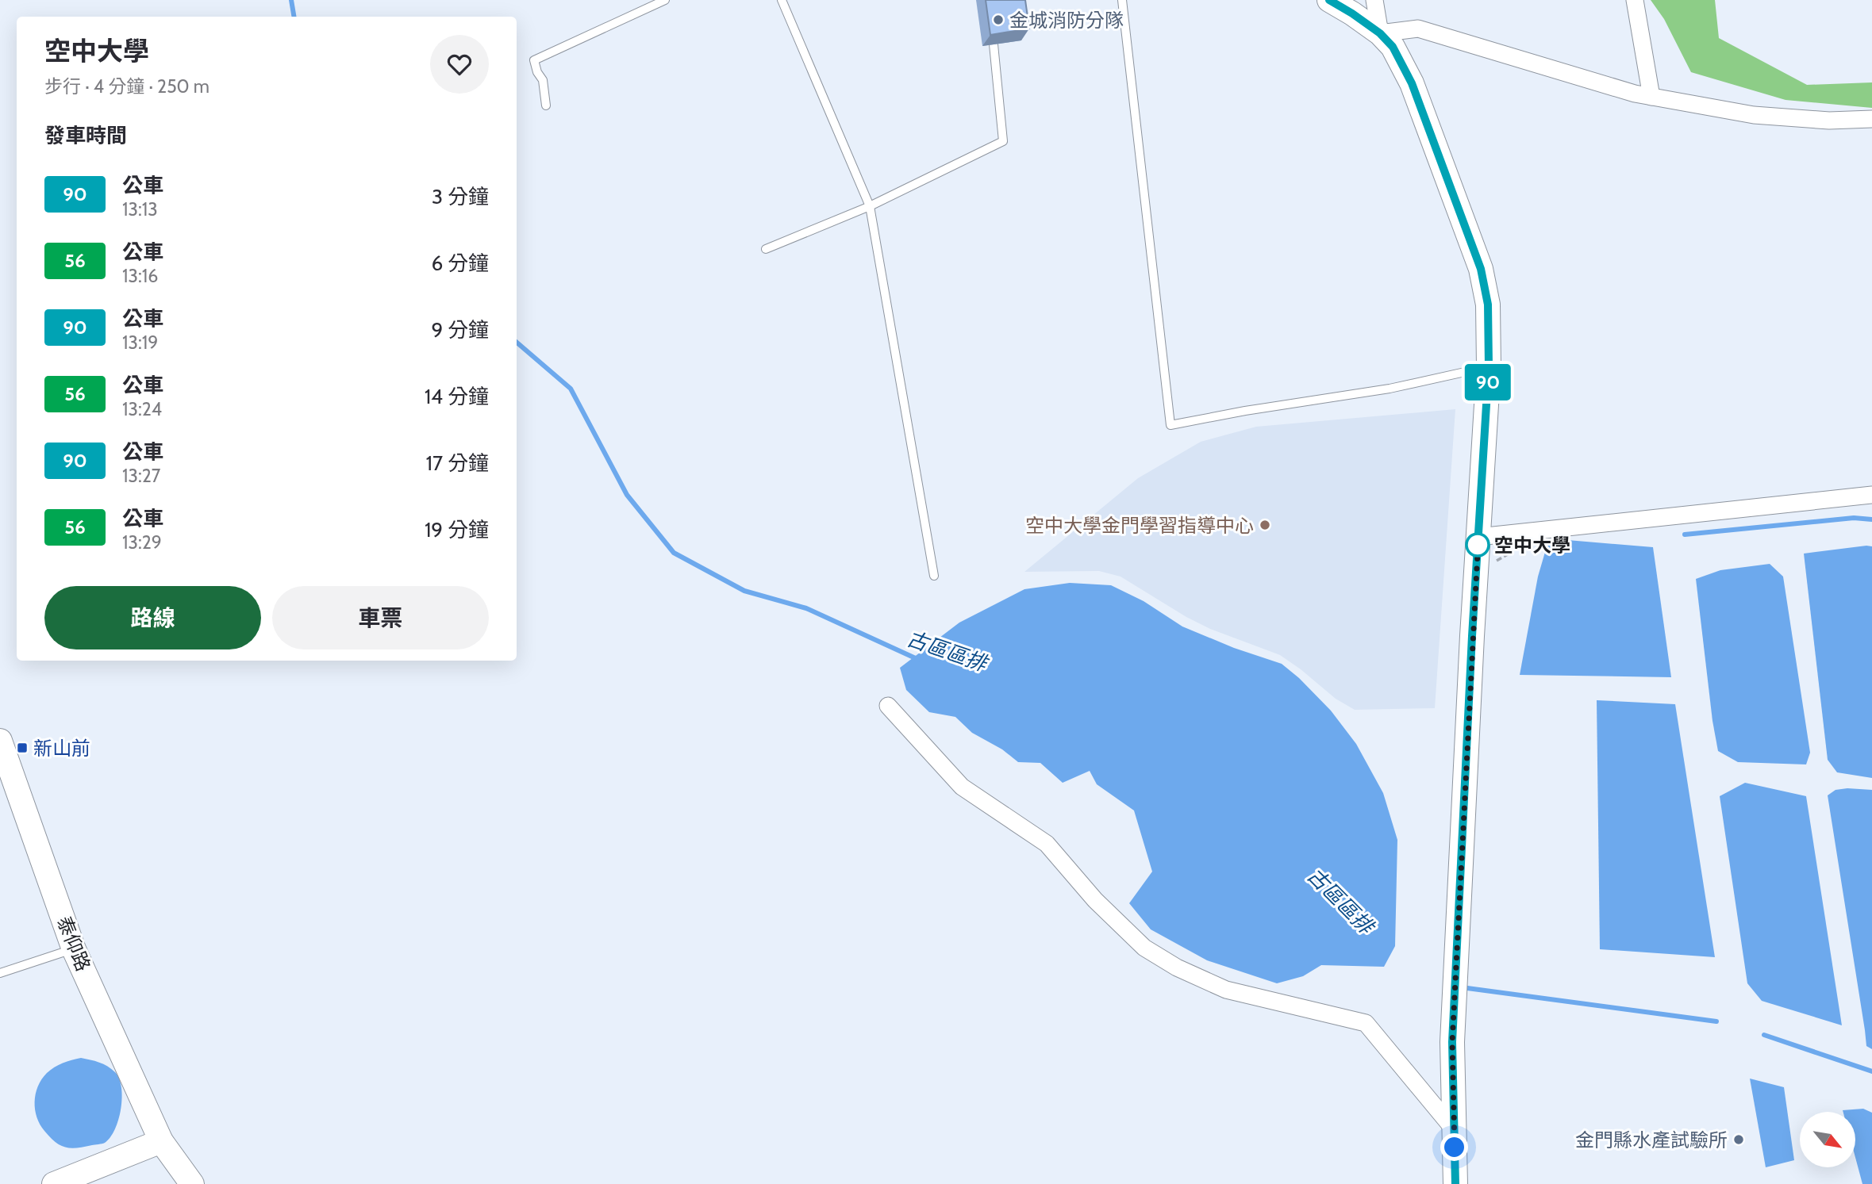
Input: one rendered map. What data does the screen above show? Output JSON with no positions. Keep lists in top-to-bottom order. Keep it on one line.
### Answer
{"streets":{"main road":["泰仰路"]},"water":["古區區排"],"places":{"other":["金城消防分隊","空中大學金門學習指導中心","空中大學","金門縣水產試驗所"],"transit":["新山前"]},"lines":["bus line 90"],"north":"bottom right","page":{"on_map":"90","heading":[["空中大學","步行 · 4 分鐘 · 250 m"],"發車時間"],"list":[{"mark":"90","name":"公車","note":"13:13","value":"3 分鐘"},{"mark":"56","name":"公車","note":"13:16","value":"6 分鐘"},{"mark":"90","name":"公車","note":"13:19","value":"9 分鐘"},{"mark":"56","name":"公車","note":"13:24","value":"14 分鐘"},{"mark":"90","name":"公車","note":"13:27","value":"17 分鐘"},{"mark":"56","name":"公車","note":"13:29","value":"19 分鐘"}],"buttons":["路線","車票"]}}
